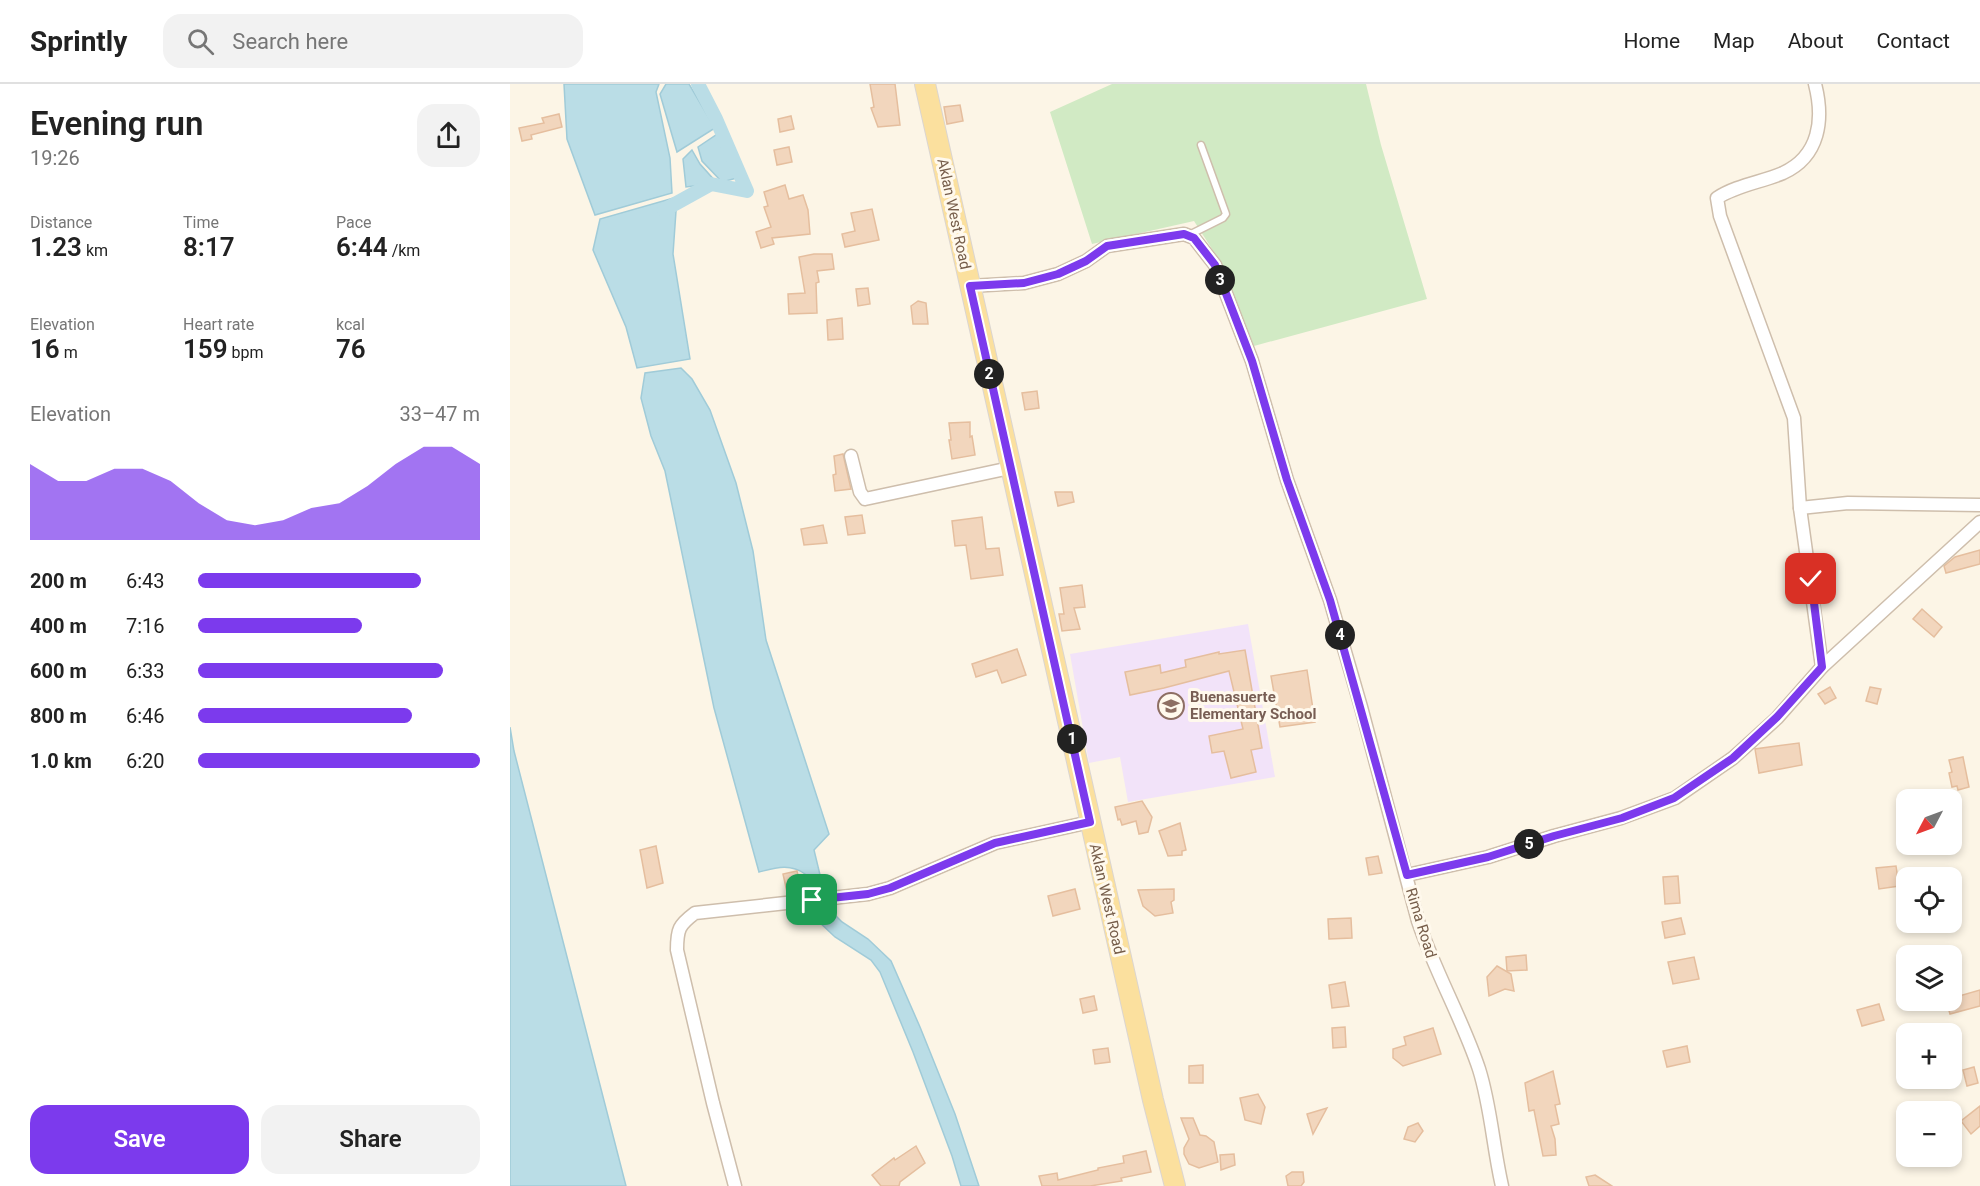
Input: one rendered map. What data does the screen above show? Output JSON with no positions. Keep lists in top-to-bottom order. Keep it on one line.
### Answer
{"streets":{"main road":["Aklan West Road"],"street":["Rima Road"]},"places":{"school or university":["Buenasuerte Elementary School"]},"north":"bottom left","page":{"header":"Sprintly","search":"Search here","nav":["Home","Map","About","Contact"],"heading":["Evening run","19:26"],"stats":[["Distance","1.23 km"],["Time","8:17"],["Pace","6:44 /km"],["Elevation","16 m"],["Heart rate","159 bpm"],["kcal","76"]],"pins":["3","2","4","1","5"],"chart":["Elevation","33–47 m"],"list":[{"name":"200 m","note":"6:43"},{"name":"400 m","note":"7:16"},{"name":"600 m","note":"6:33"},{"name":"800 m","note":"6:46"},{"name":"1.0 km","note":"6:20"}],"map_buttons":["+","−"],"buttons":["Save","Share"]}}
